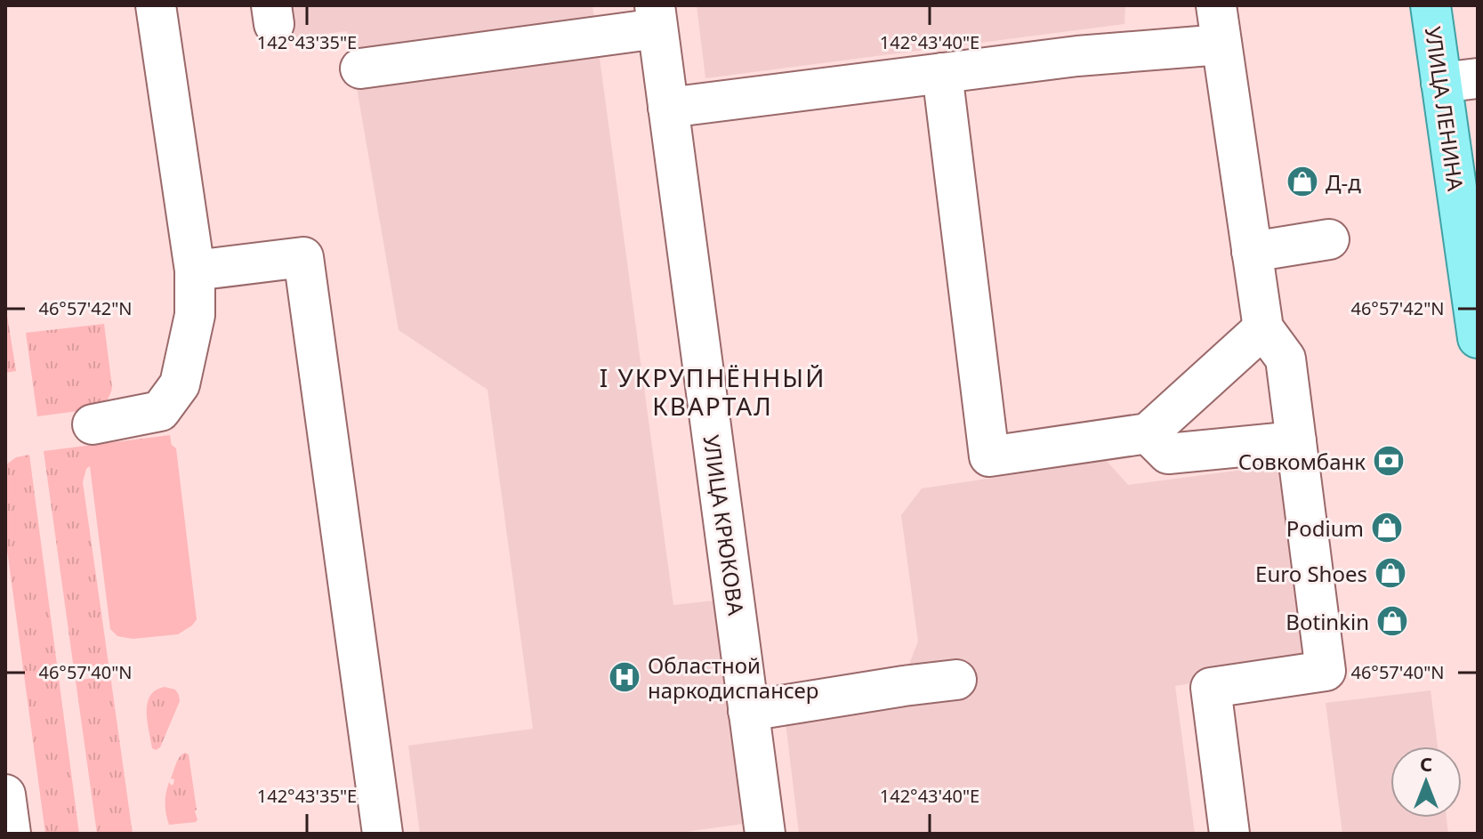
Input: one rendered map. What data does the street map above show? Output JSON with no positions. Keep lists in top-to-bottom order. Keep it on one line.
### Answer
{"streets":{"main road":["УЛИЦА ЛЕНИНА"],"street":["УЛИЦА КРЮКОВА"]},"districts":["I УКРУПНЁННЫЙ КВАРТАЛ"],"places":{"shop":["Д-д","Podium","Euro Shoes","Botinkin"],"bank":["Совкомбанк"],"hospital":["Областной наркодиспансер"]},"north":"top","coordinates":["142°43'35\"E","142°43'40\"E","46°57'42\"N","46°57'40\"N"]}
